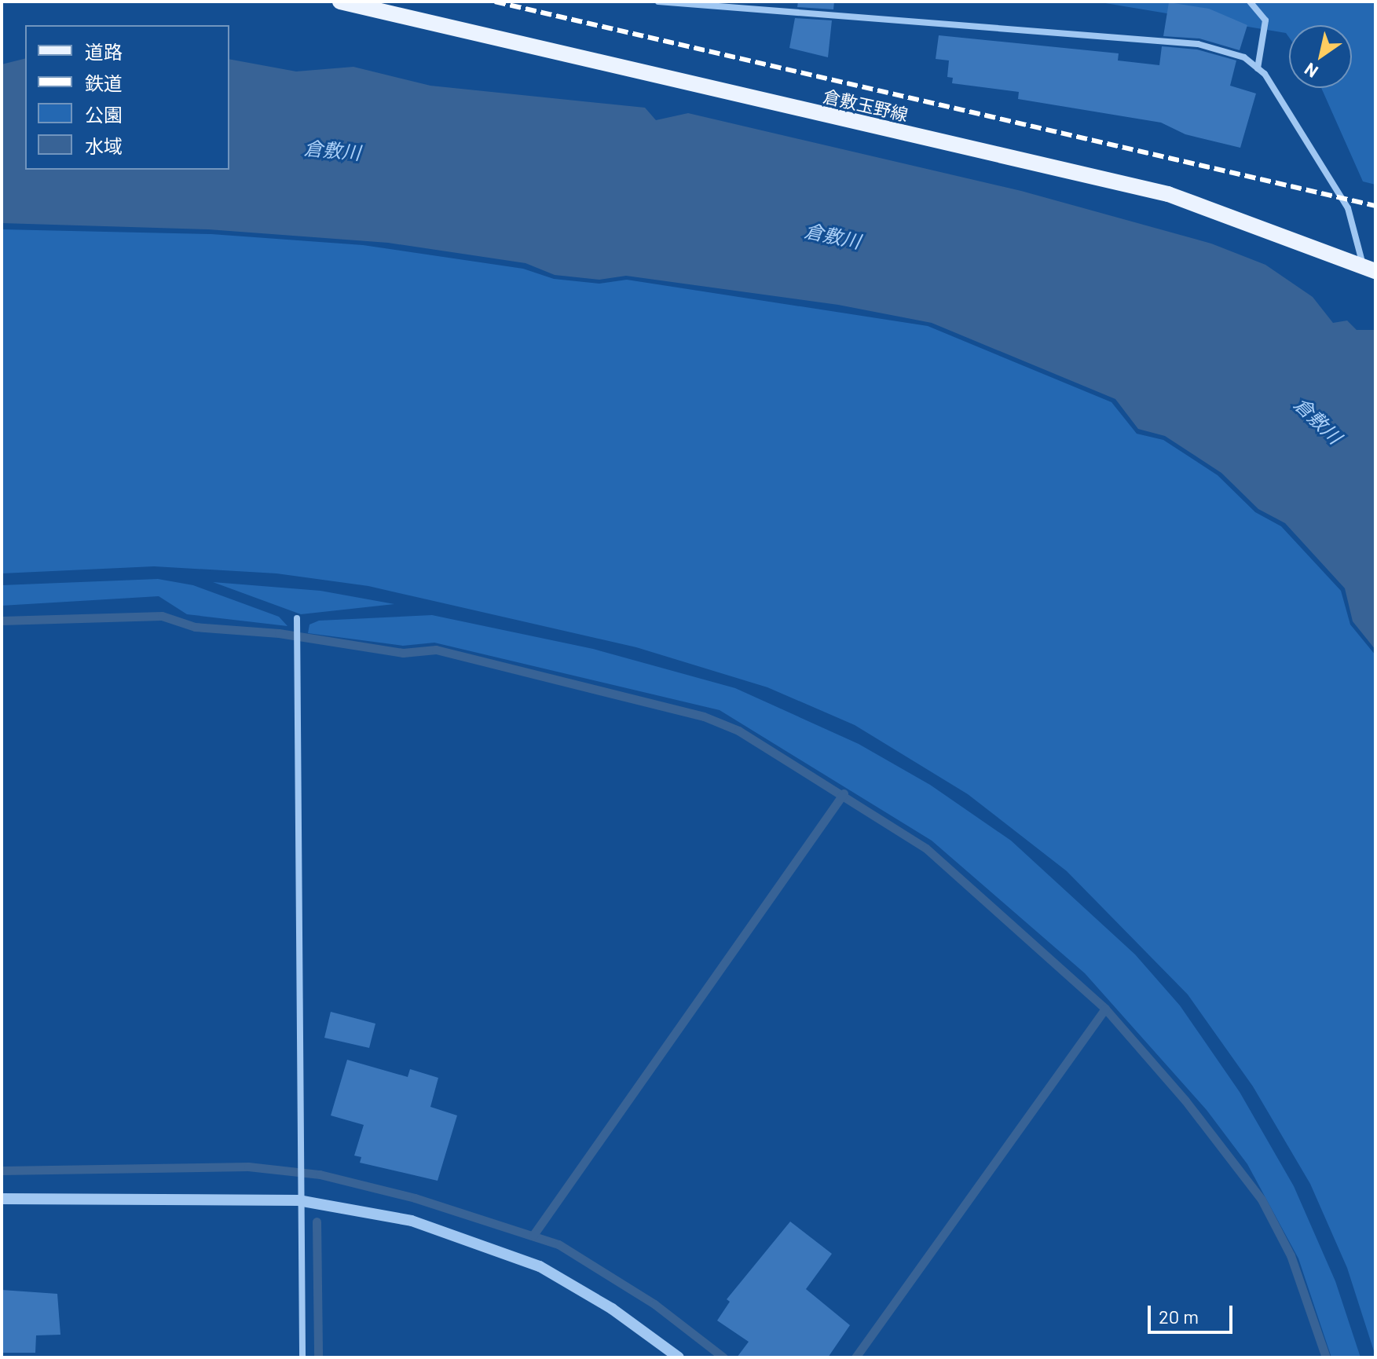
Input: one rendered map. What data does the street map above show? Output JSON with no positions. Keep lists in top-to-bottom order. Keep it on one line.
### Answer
{"streets":{"main road":["倉敷玉野線"]},"water":["倉敷川"],"legend":["道路","鉄道","公園","水域"],"scale_bar":"20 m","north":"bottom left"}
